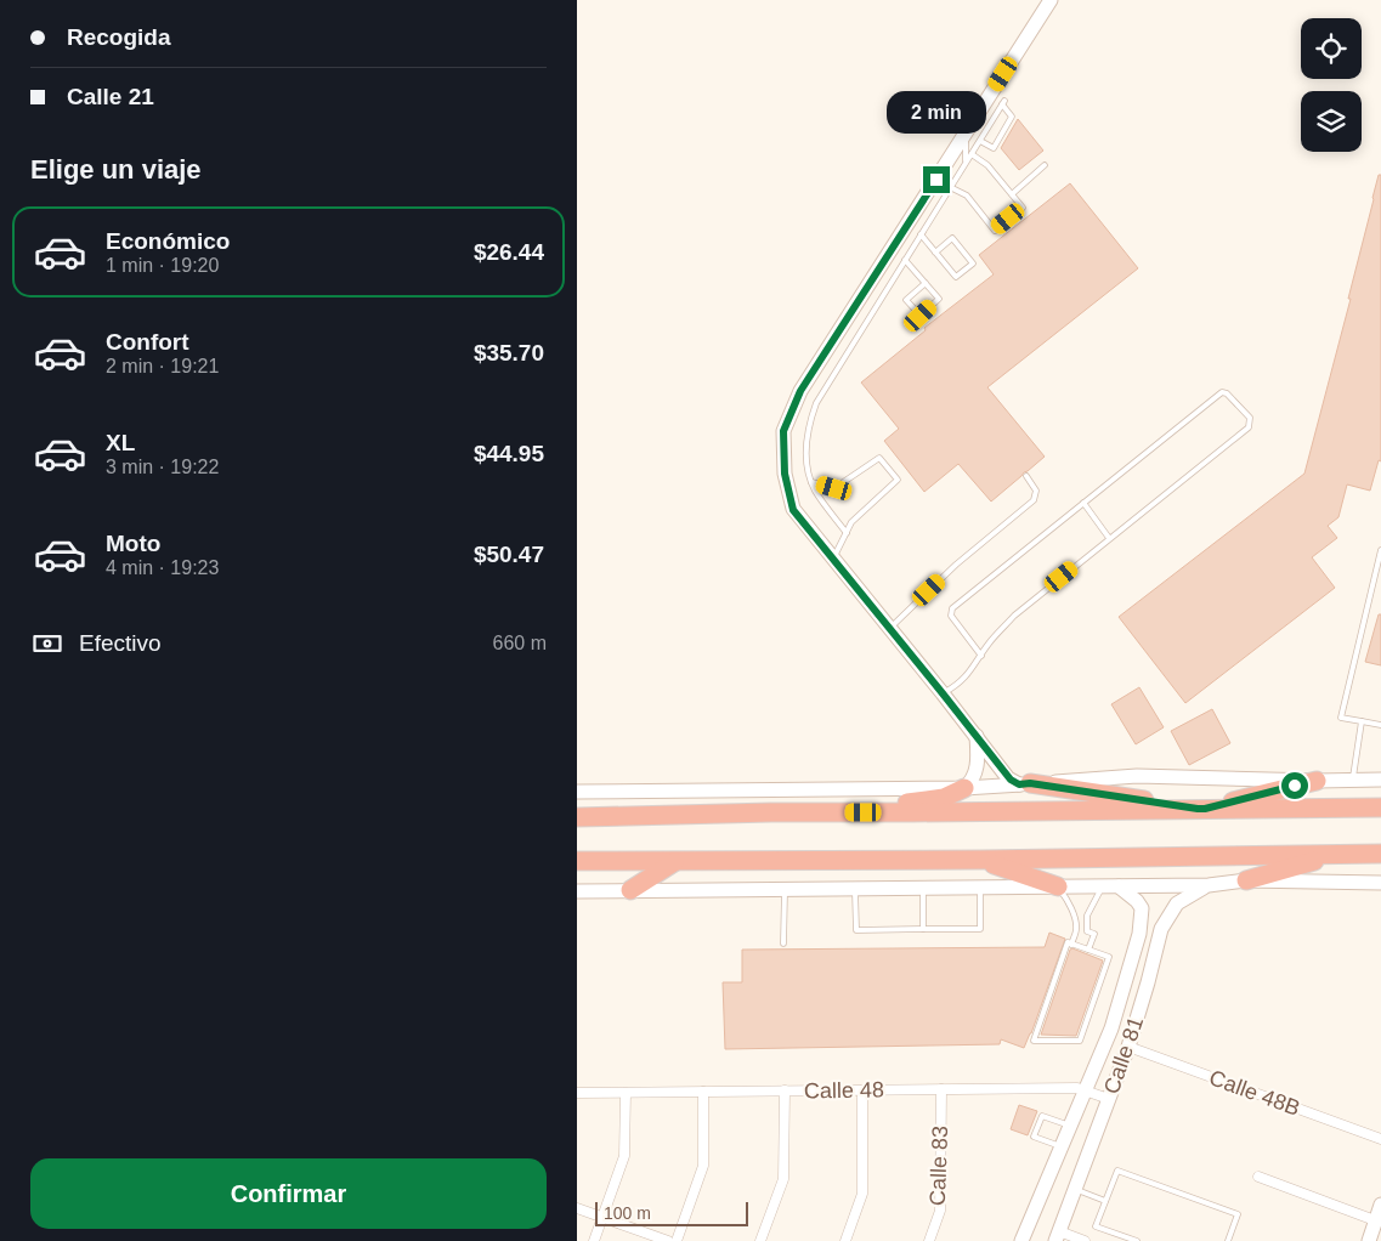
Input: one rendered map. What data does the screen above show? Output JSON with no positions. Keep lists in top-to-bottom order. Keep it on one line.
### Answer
{"streets":{"main road":["Calle 81"],"street":["Calle 48","Calle 48B","Calle 83"]},"crossings":[["Calle 81","Calle 48"],["Calle 81","Calle 48B"],["Calle 48","Calle 83"]],"scale_bar":"100 m","page":{"banner":["Recogida","Calle 21"],"bubble":"2 min","heading":"Elige un viaje","list":[{"name":"Económico","note":"1 min · 19:20","value":"$26.44"},{"name":"Confort","note":"2 min · 19:21","value":"$35.70"},{"name":"XL","note":"3 min · 19:22","value":"$44.95"},{"name":"Moto","note":"4 min · 19:23","value":"$50.47"}],"pay":["Efectivo","660 m"],"buttons":"Confirmar","scale":"100 m"}}
